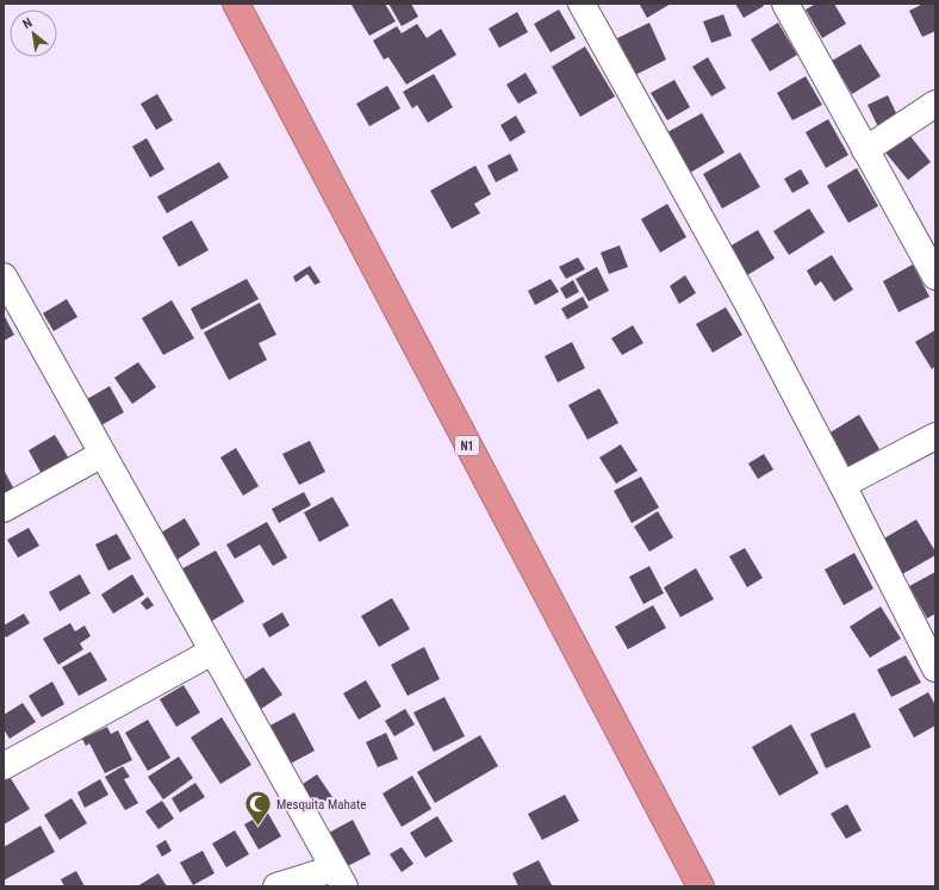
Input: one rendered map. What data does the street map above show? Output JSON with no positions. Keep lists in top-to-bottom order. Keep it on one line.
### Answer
{"streets":{"highway":["N1"]},"places":{"mosque":["Mesquita Mahate"]},"north":"top left"}
